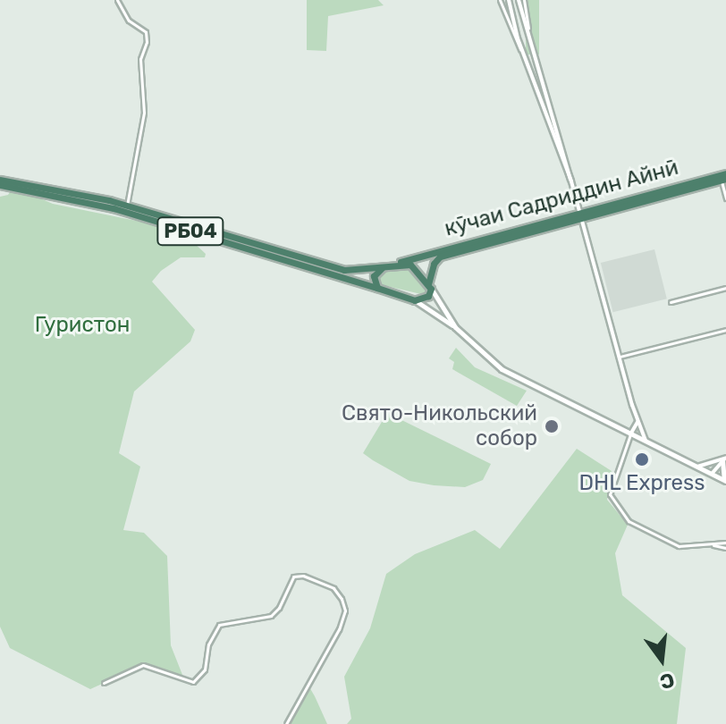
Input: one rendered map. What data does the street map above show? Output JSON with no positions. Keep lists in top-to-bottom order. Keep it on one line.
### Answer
{"streets":{"highway":["кӯчаи Садриддин Айнӣ","РБ04"]},"crossings":[["кӯчаи Садриддин Айнӣ","РБ04"]],"parks":["Гуристон"],"places":["Свято-Никольский собор","DHL Express"],"north":"bottom"}
